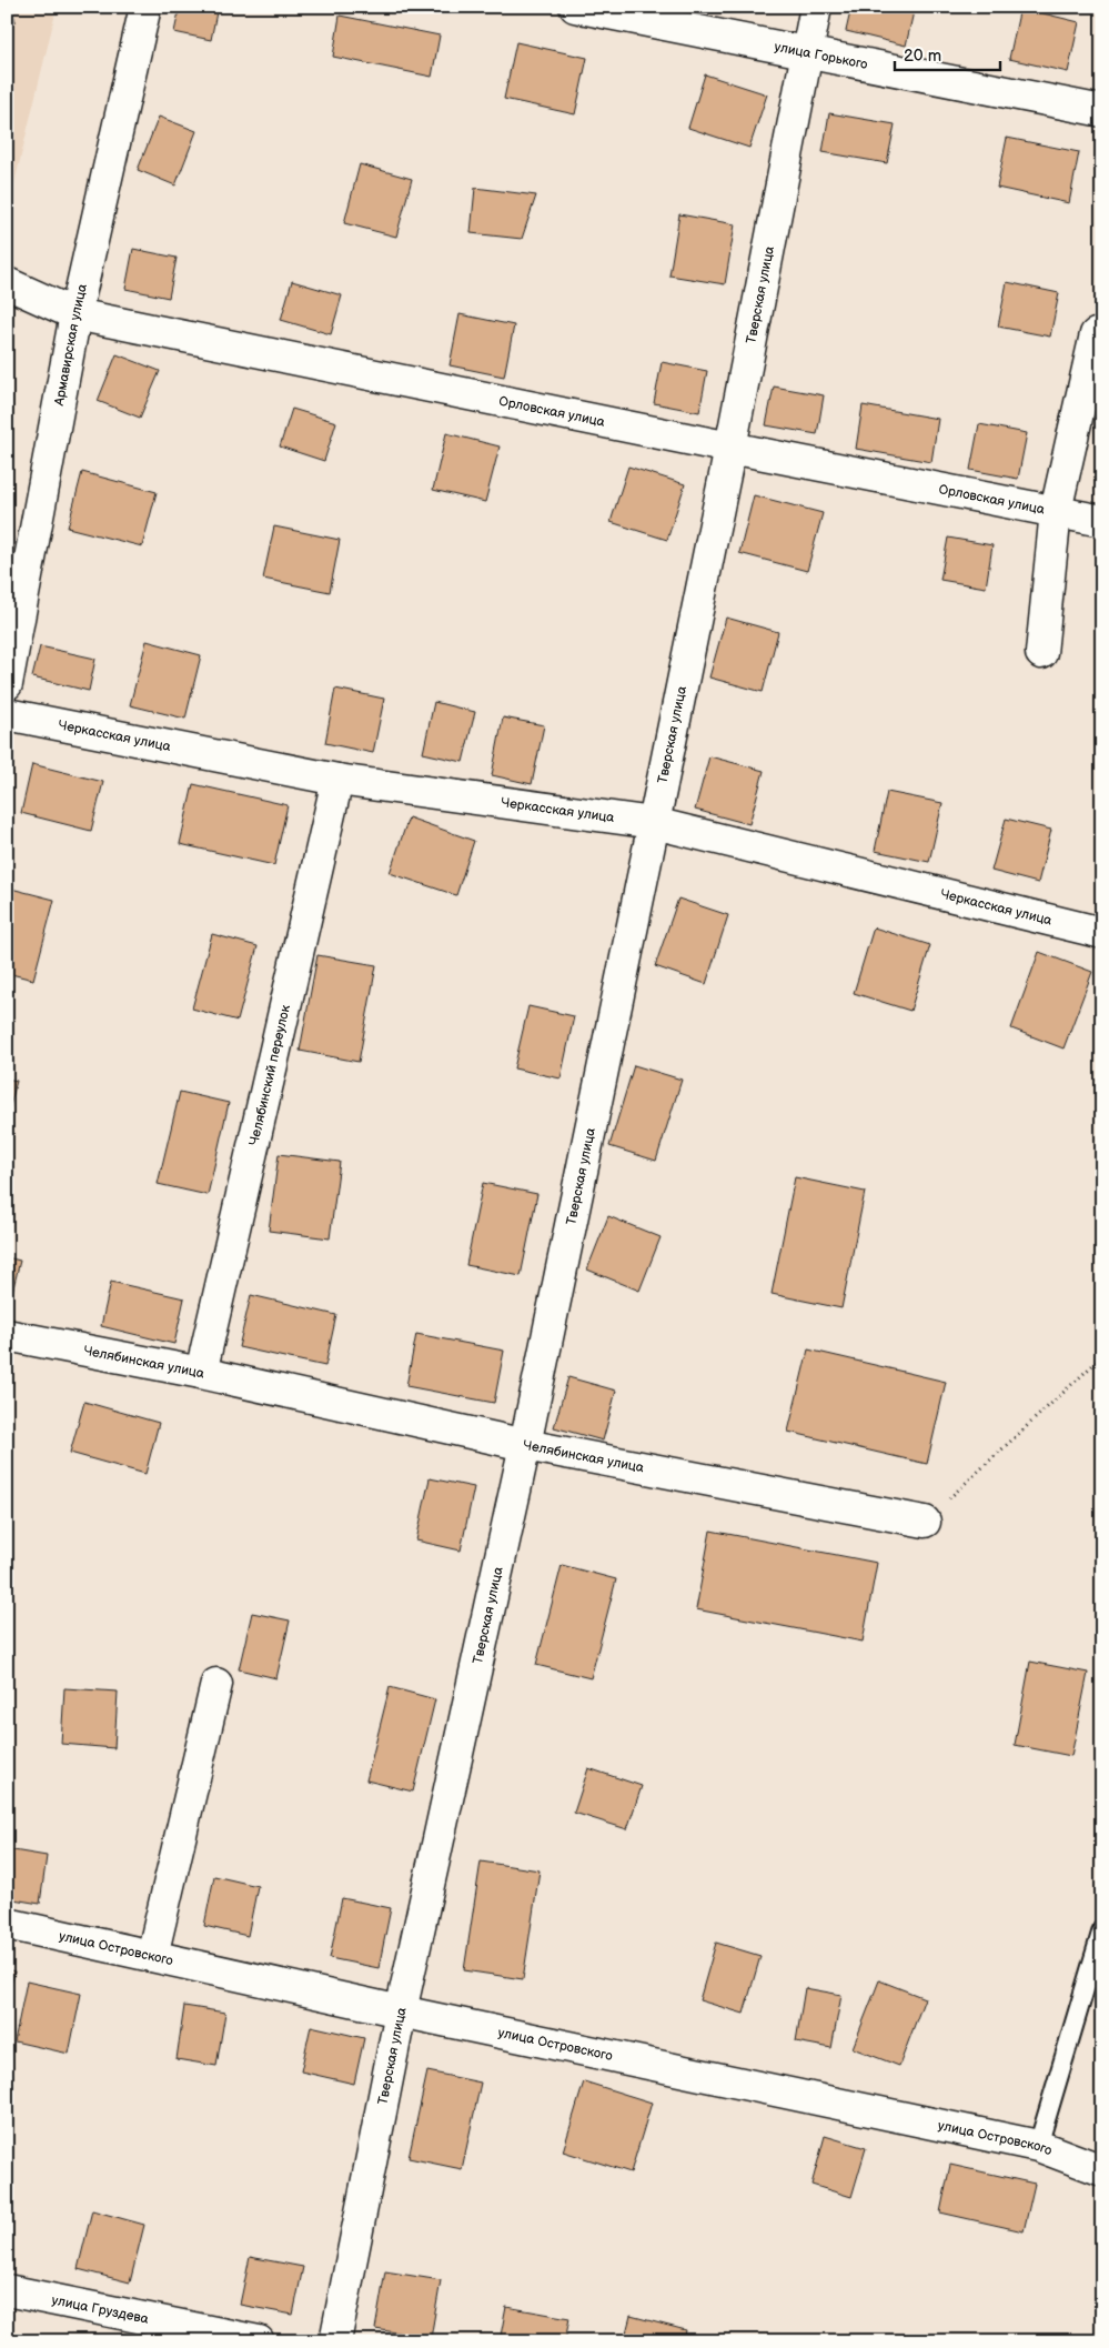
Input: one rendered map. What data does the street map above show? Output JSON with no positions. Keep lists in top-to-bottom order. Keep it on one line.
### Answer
{"streets":{"street":["улица Горького","Тверская улица","Армавирская улица","Орловская улица","Черкасская улица","Челябинский переулок","Челябинская улица","улица Островского","улица Груздева"]},"crossings":[["улица Горького","Тверская улица"],["Тверская улица","Орловская улица"],["Тверская улица","Черкасская улица"],["Тверская улица","Челябинская улица"],["Тверская улица","улица Островского"],["Армавирская улица","Орловская улица"],["Черкасская улица","Челябинский переулок"],["Челябинский переулок","Челябинская улица"]],"scale_bar":"20 m"}
